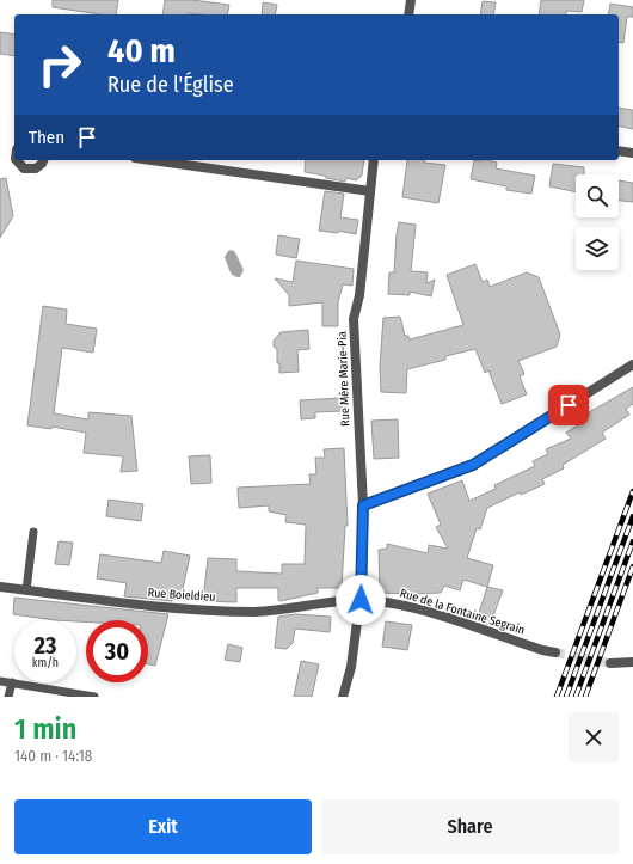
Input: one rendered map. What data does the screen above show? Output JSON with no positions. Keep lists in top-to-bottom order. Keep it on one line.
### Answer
{"streets":{"street":["Rue Mère Marie-Pia","Rue Boieldieu","Rue de la Fontaine Segrain"]},"crossings":[["Rue Mère Marie-Pia","Rue Boieldieu"],["Rue Mère Marie-Pia","Rue de la Fontaine Segrain"],["Rue Boieldieu","Rue de la Fontaine Segrain"]],"page":{"turn":["40 m","Rue de l'Église"],"then":"Then","speed":"23 km/h","limit":"30","heading":["1 min","140 m · 14:18"],"buttons":["Exit","Share"]}}
